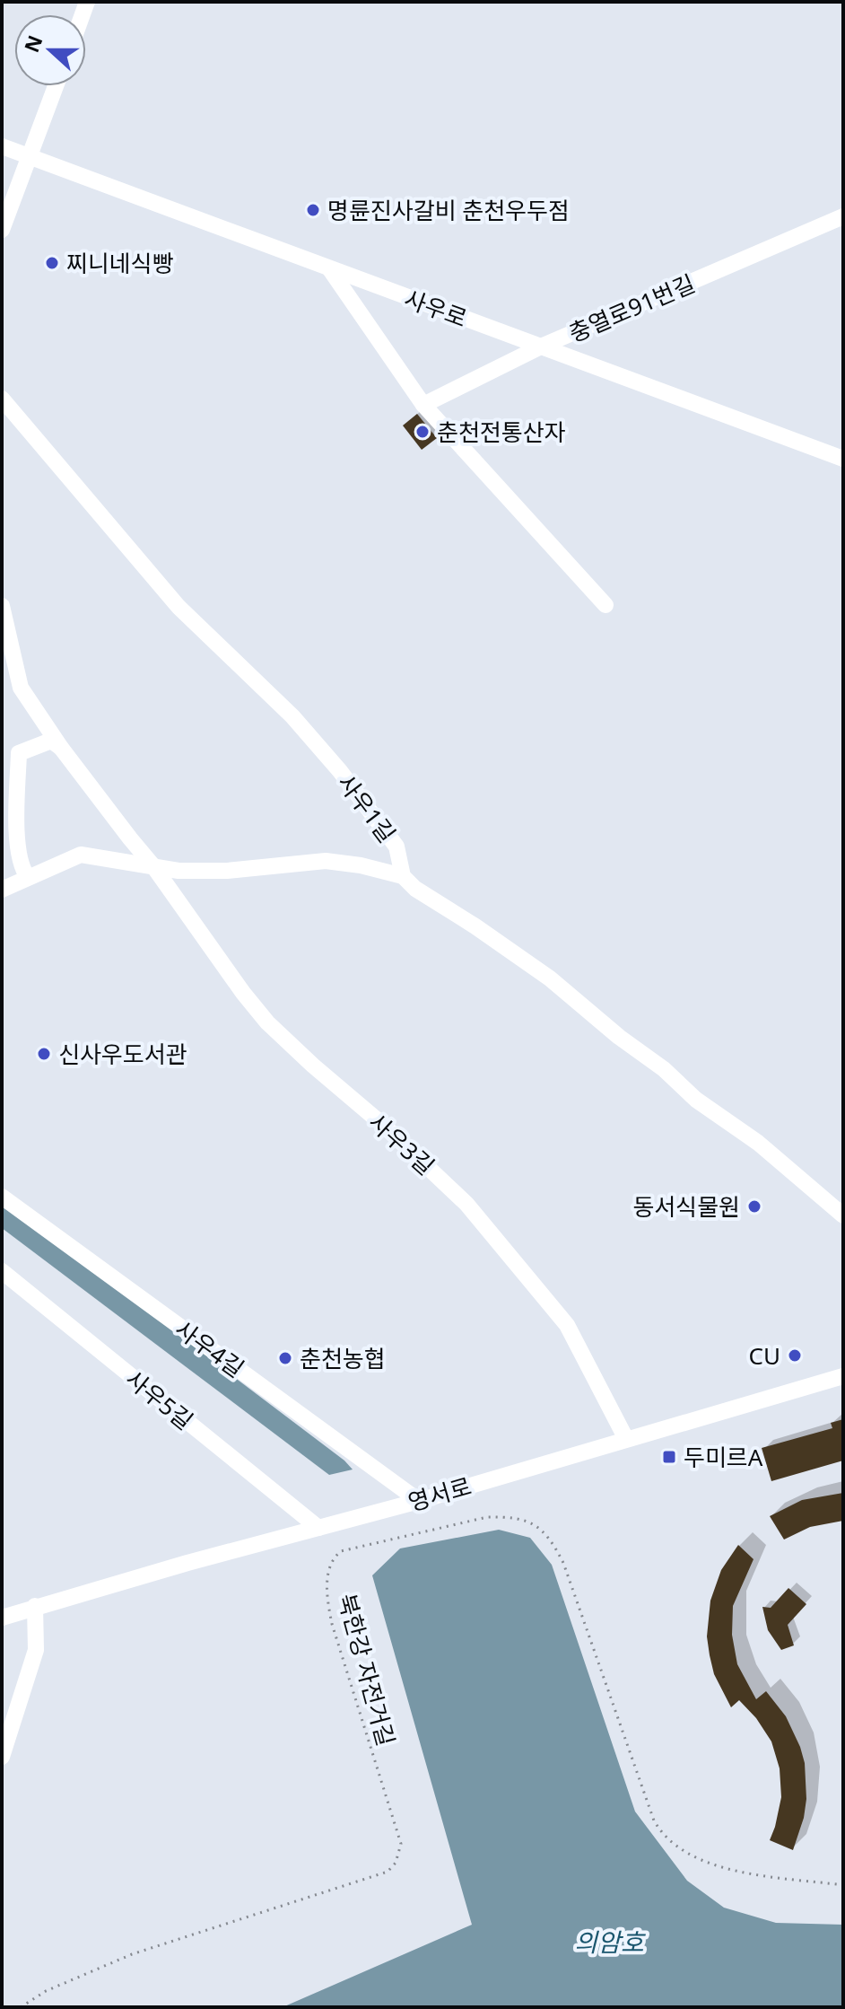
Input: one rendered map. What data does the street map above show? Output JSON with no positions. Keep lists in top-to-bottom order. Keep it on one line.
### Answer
{"streets":{"street":["사우로","충열로91번길","사우1길","사우3길","사우4길","사우5길","영서로"],"path":["북한강 자전거길"]},"crossings":[["사우로","충열로91번길"],["사우3길","영서로"],["사우4길","영서로"],["사우5길","영서로"]],"water":["의암호"],"places":{"other":["명륜진사갈비 춘천우두점","찌니네식빵","춘천전통산자","신사우도서관","동서식물원","CU","춘천농협"],"transit":["두미르A"]},"north":"left"}
